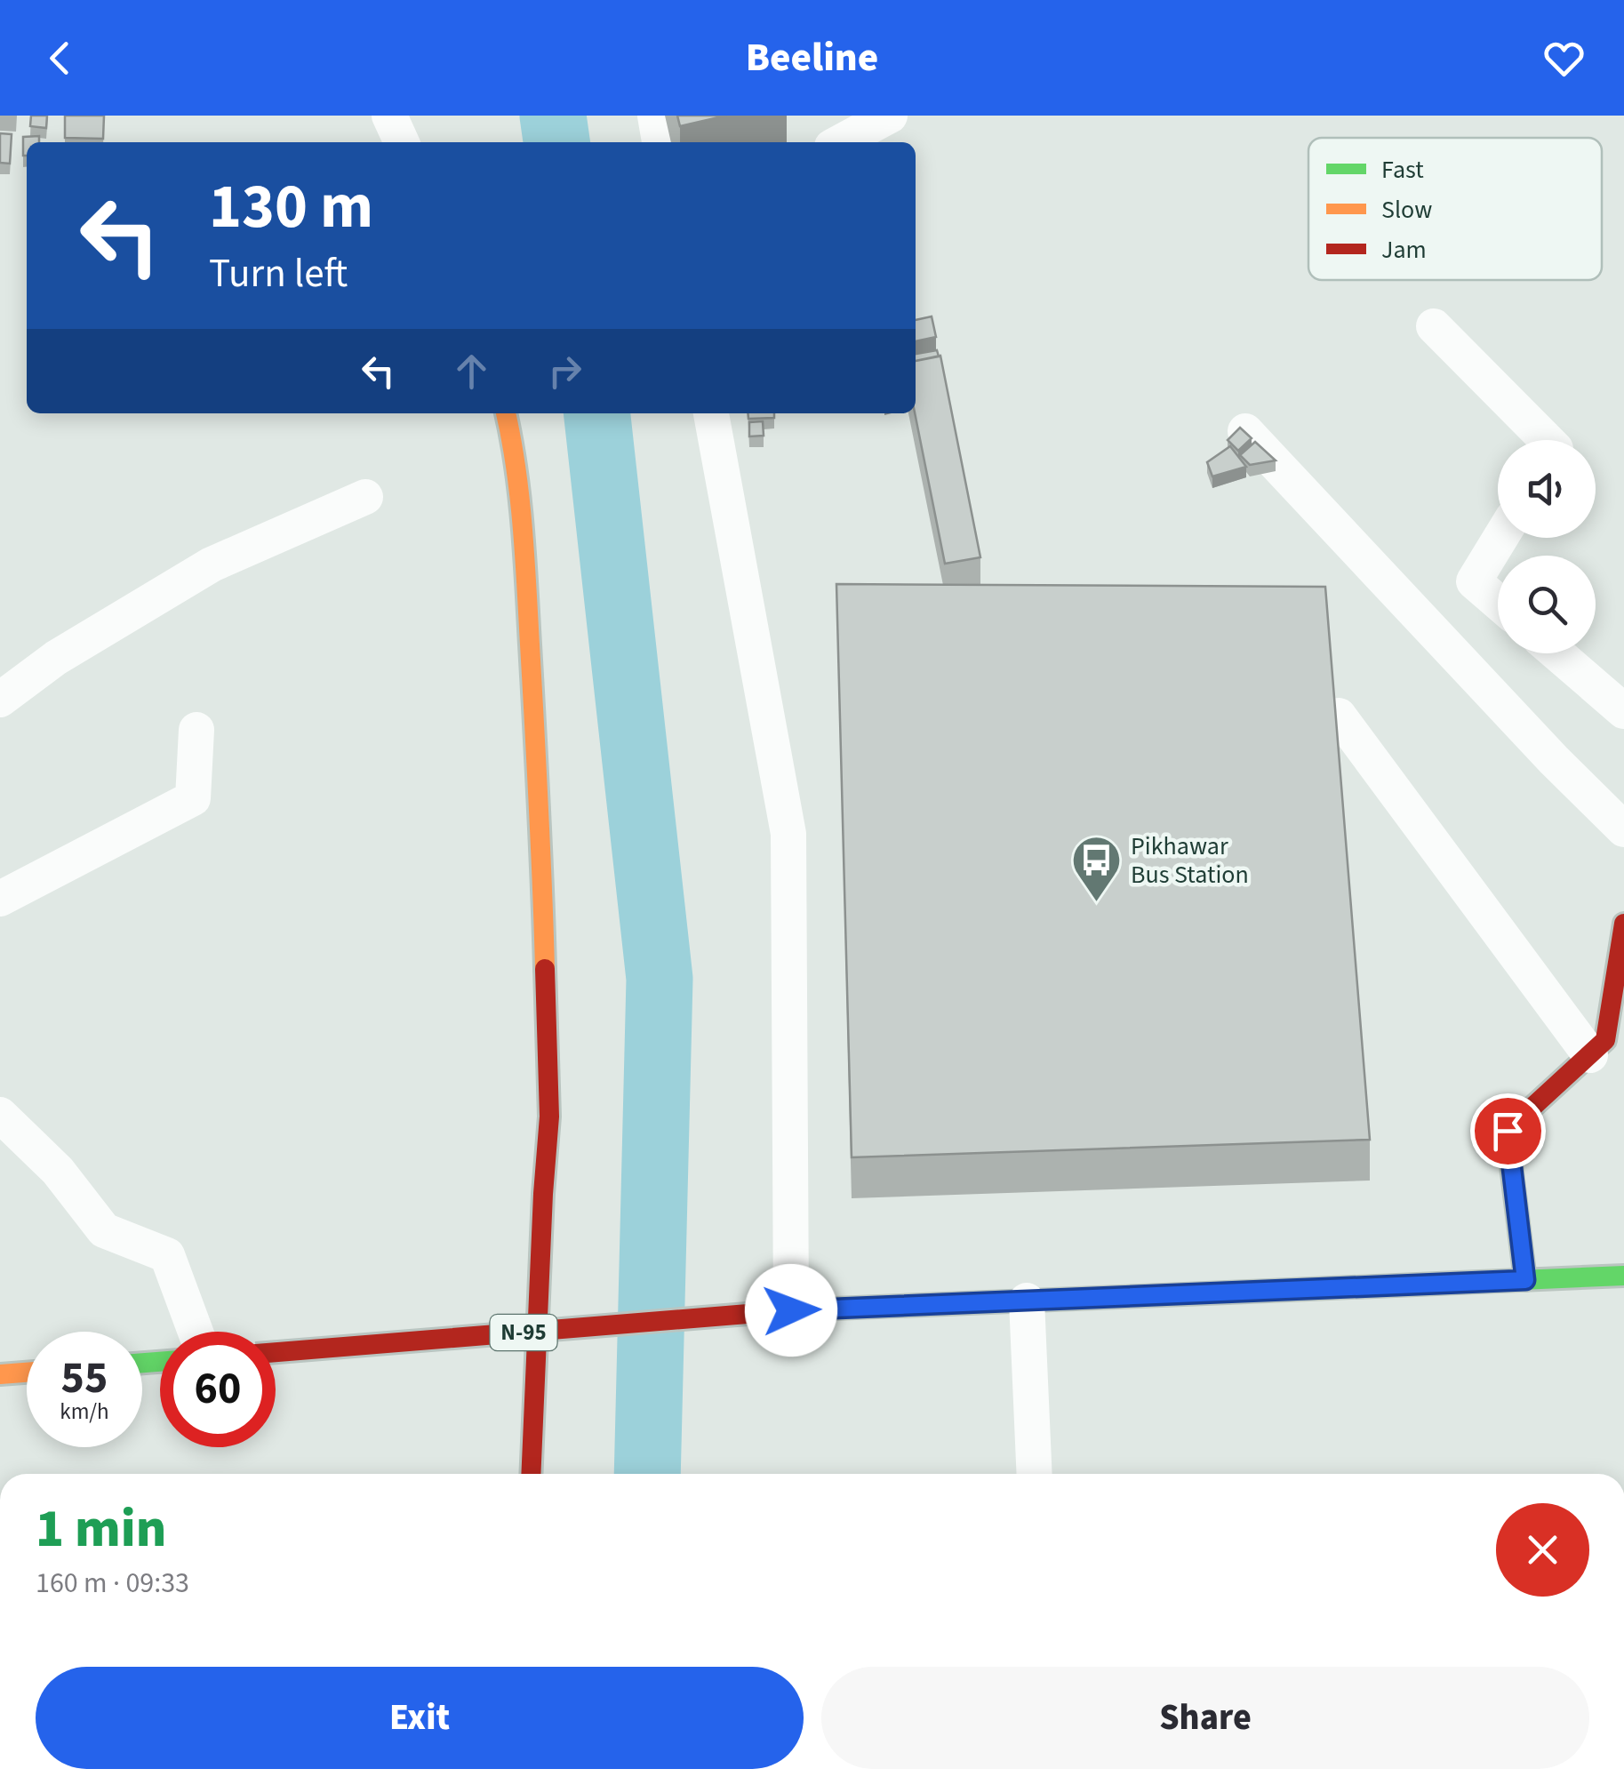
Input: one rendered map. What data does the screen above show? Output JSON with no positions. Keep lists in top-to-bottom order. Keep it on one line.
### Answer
{"streets":{"main road":["N-95"]},"places":{"bus stop":["Pikhawar Bus Station"]},"legend":["Fast","Slow","Jam"],"page":{"header":"Beeline","turn":["130 m","Turn left"],"speed":"55 km/h","limit":"60","heading":["1 min","160 m · 09:33"],"buttons":["Exit","Share"]}}
